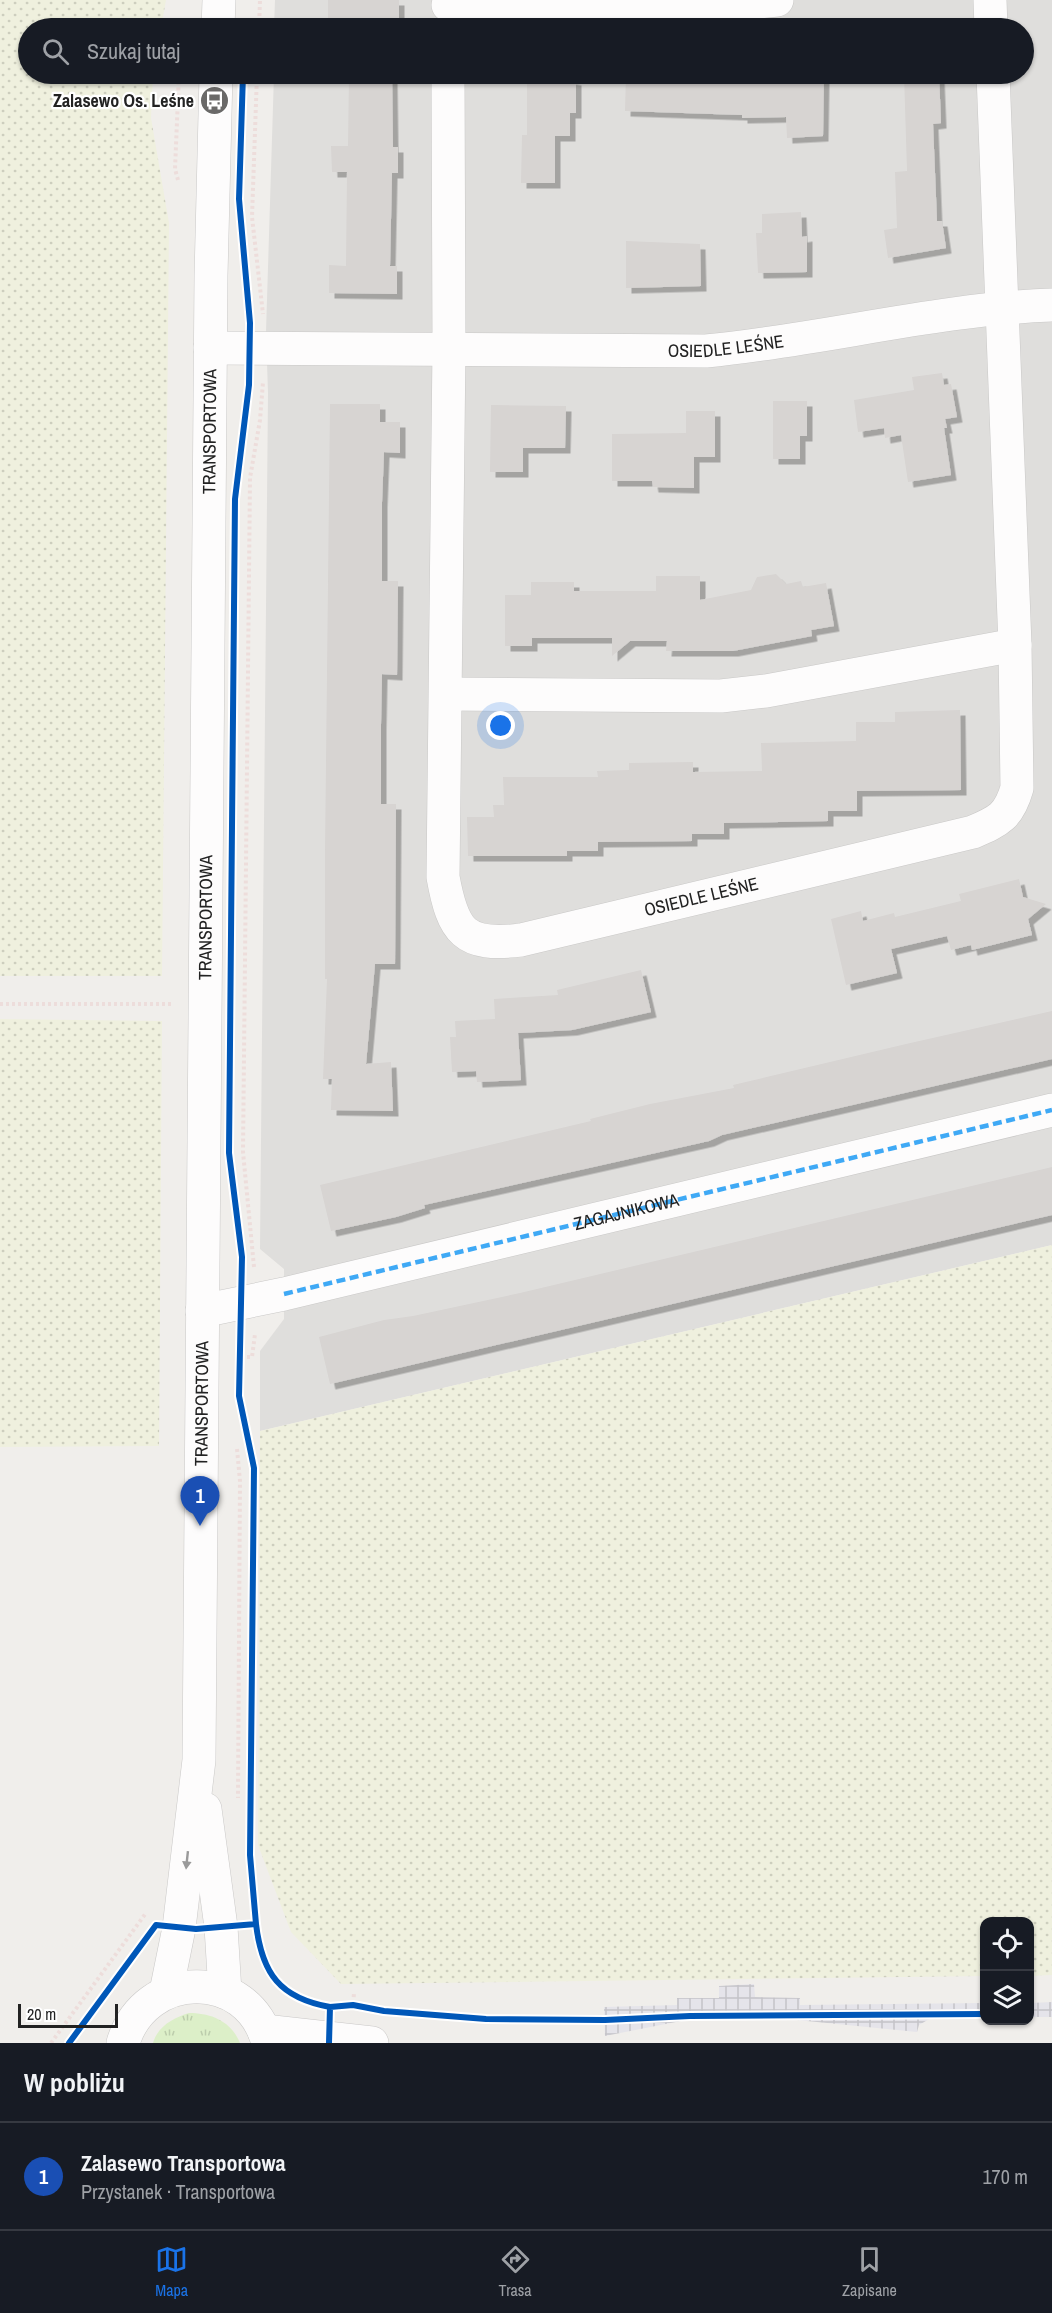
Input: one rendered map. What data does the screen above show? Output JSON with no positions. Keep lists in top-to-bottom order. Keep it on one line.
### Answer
{"streets":{"street":["OSIEDLE LEŚNE","TRANSPORTOWA","ZAGAJNIKOWA"]},"crossings":[["OSIEDLE LEŚNE","TRANSPORTOWA"],["TRANSPORTOWA","ZAGAJNIKOWA"]],"places":{"bus stop":["Zalasewo Os. Leśne"]},"scale_bar":"20 m","page":{"search":"Szukaj tutaj","pins":"1","scale":"20 m","heading":"W pobliżu","list":[{"mark":"1","name":"Zalasewo Transportowa","note":"Przystanek · Transportowa","value":"170 m"}],"nav":["Mapa","Trasa","Zapisane"]}}
